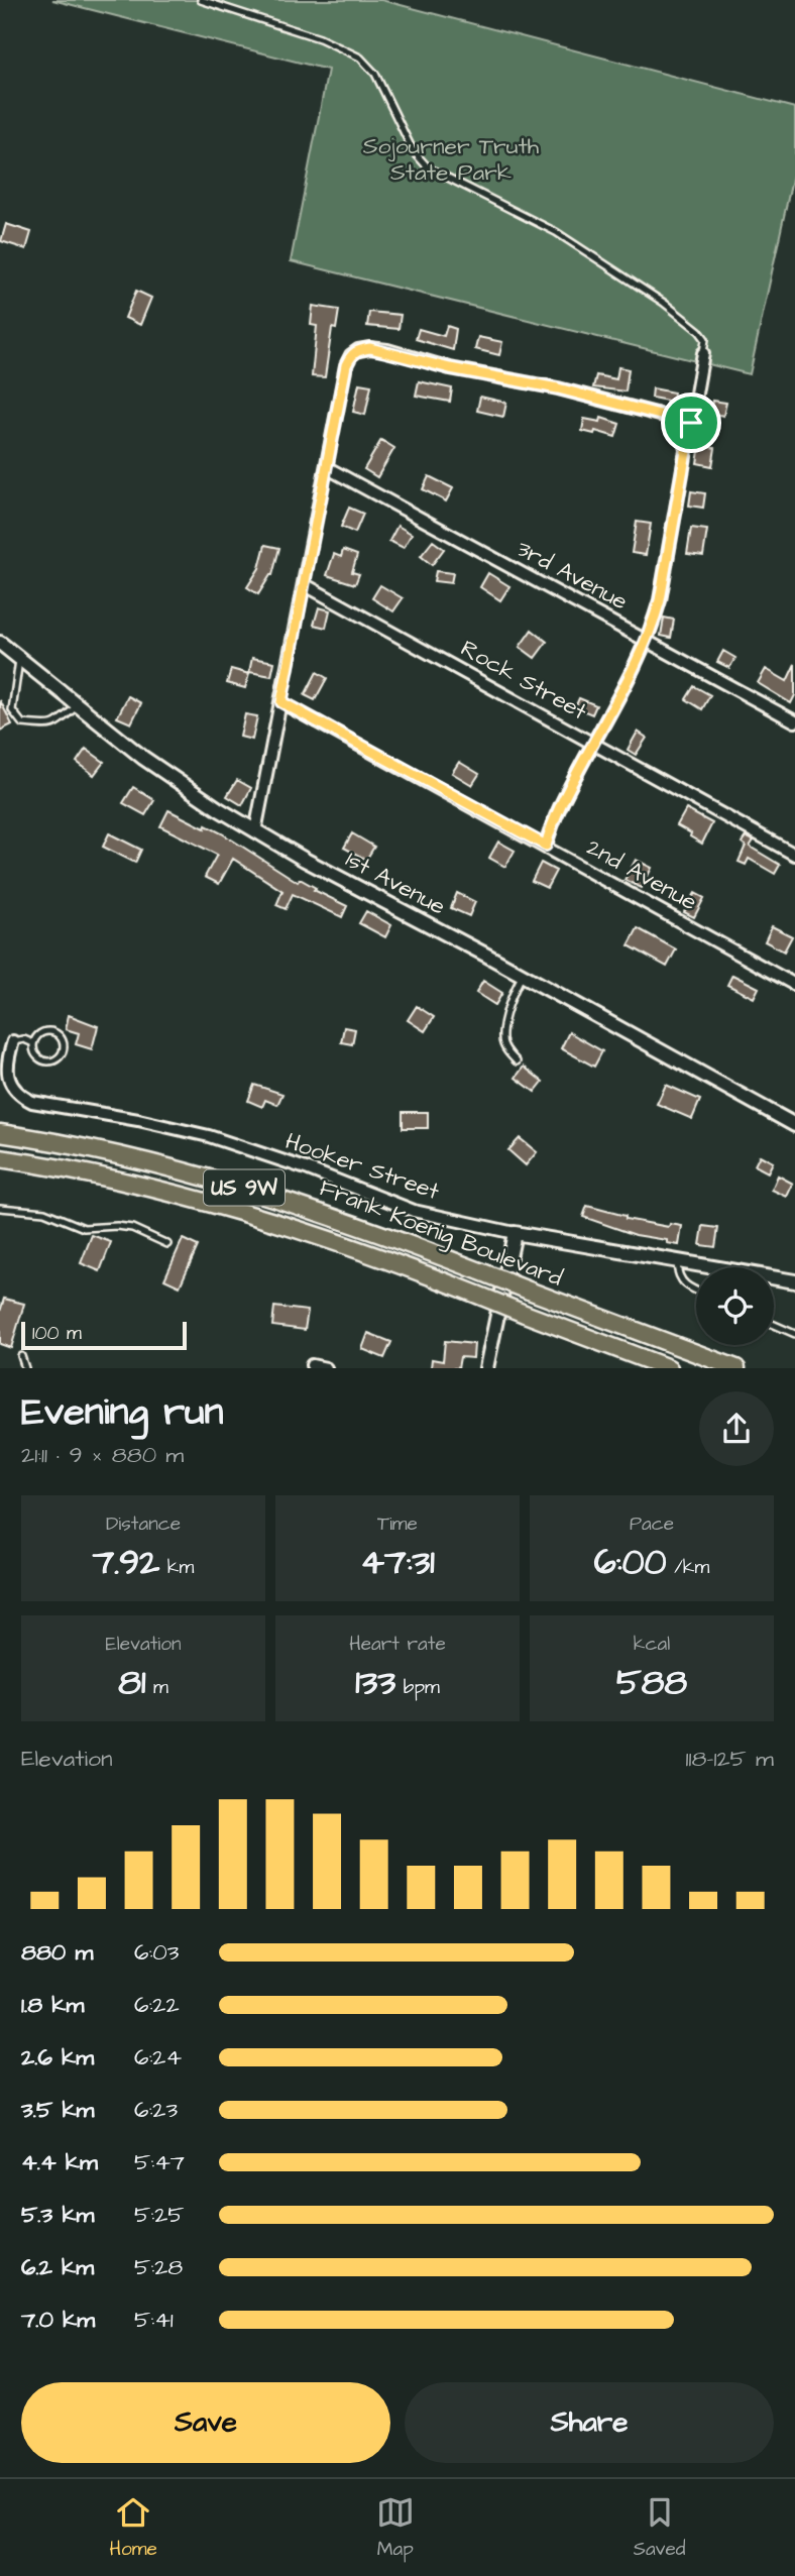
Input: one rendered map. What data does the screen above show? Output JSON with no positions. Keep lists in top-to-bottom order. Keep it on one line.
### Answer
{"streets":{"main road":["US 9W","Frank Koenig Boulevard"],"street":["3rd Avenue","Rock Street","2nd Avenue","1st Avenue","Hooker Street"]},"parks":["Sojourner Truth State Park"],"scale_bar":"100 m","page":{"scale":"100 m","heading":["Evening run","21:11 · 9 × 880 m"],"stats":[["Distance","7.92 km"],["Time","47:31"],["Pace","6:00 /km"],["Elevation","81 m"],["Heart rate","133 bpm"],["kcal","588"]],"chart":["Elevation","118–125 m"],"list":[{"name":"880 m","note":"6:03"},{"name":"1.8 km","note":"6:22"},{"name":"2.6 km","note":"6:24"},{"name":"3.5 km","note":"6:23"},{"name":"4.4 km","note":"5:47"},{"name":"5.3 km","note":"5:25"},{"name":"6.2 km","note":"5:28"},{"name":"7.0 km","note":"5:41"}],"buttons":["Save","Share"],"tabs":["Home","Map","Saved"]}}
